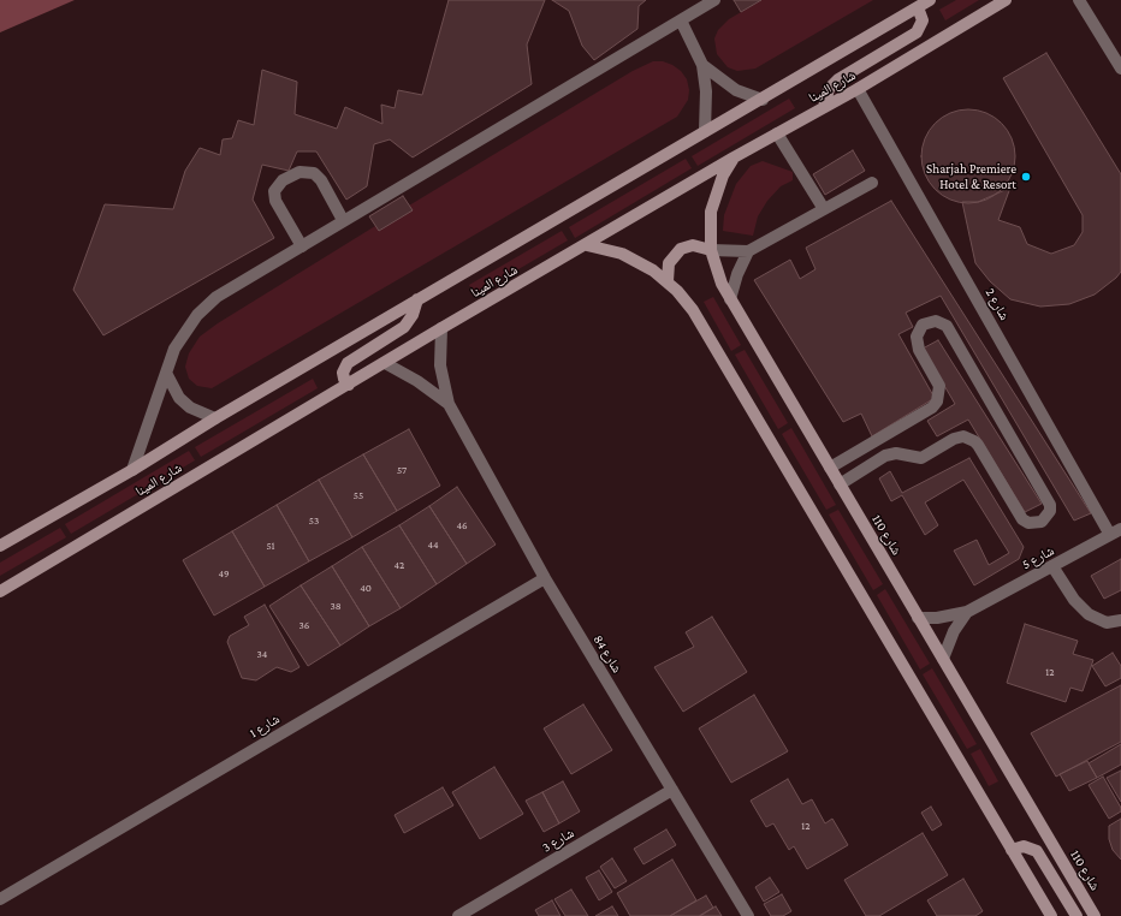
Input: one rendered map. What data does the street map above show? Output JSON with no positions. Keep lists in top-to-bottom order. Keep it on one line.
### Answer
{"streets":{"main road":["شارع المينا","شارع 110"],"street":["شارع 2","شارع 5","شارع 84","شارع 1","شارع 3"]},"crossings":[["شارع المينا","شارع 2"],["شارع المينا","شارع 110"],["شارع المينا","شارع 84"],["شارع 2","شارع 5"],["شارع 110","شارع 5"],["شارع 84","شارع 1"],["شارع 84","شارع 3"]],"places":["Sharjah Premiere Hotel & Resort"],"house_numbers":["57","55","53","46","44","51","42","49","40","38","36","34","12","12"]}
